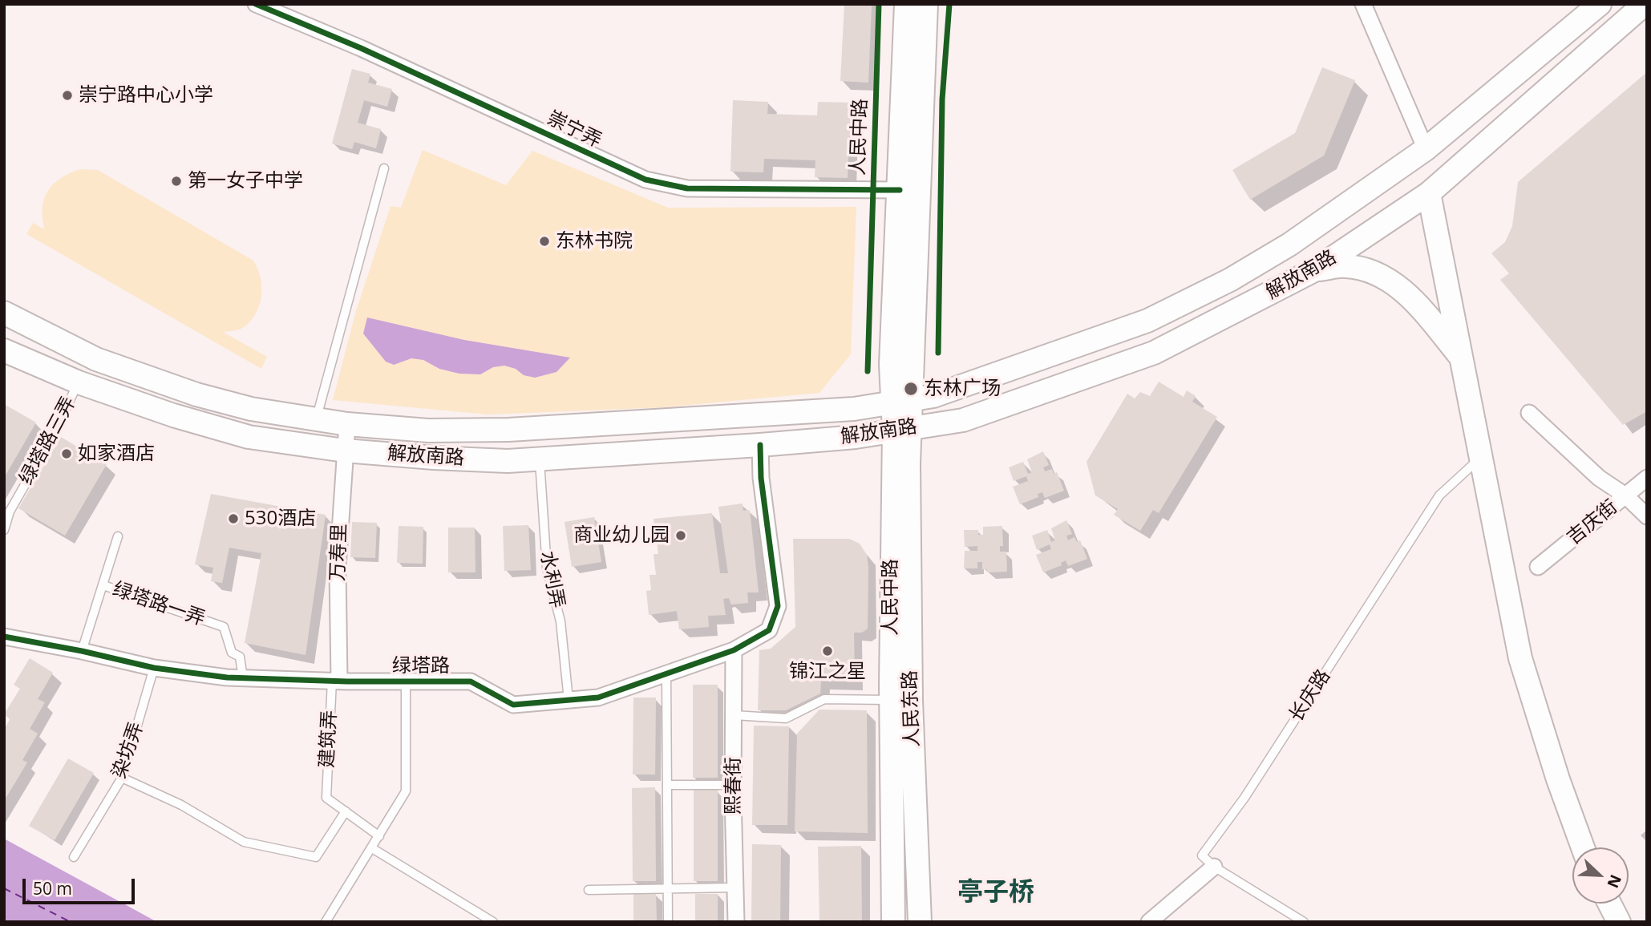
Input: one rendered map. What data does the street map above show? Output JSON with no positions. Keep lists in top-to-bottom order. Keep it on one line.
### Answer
{"streets":{"main road":["解放南路","人民东路"],"street":["崇宁弄","吉庆街","万寿里","绿塔路","熙春街"],"lane":["绿塔路三弄","水利弄","绿塔路一弄","长庆路","建筑弄","染坊弄"],"cycle path":["人民中路"]},"crossings":[["解放南路","绿塔路三弄"],["解放南路","万寿里"],["解放南路","水利弄"],["解放南路","绿塔路"],["解放南路","人民东路"],["万寿里","绿塔路"],["万寿里","建筑弄"],["水利弄","绿塔路"],["绿塔路一弄","绿塔路"],["绿塔路","建筑弄"],["绿塔路","染坊弄"],["绿塔路","熙春街"]],"districts":["亭子桥"],"places":["崇宁路中心小学","第一女子中学","东林书院","东林广场","如家酒店","530酒店","商业幼儿园","锦江之星"],"scale_bar":"50 m","north":"bottom right"}
